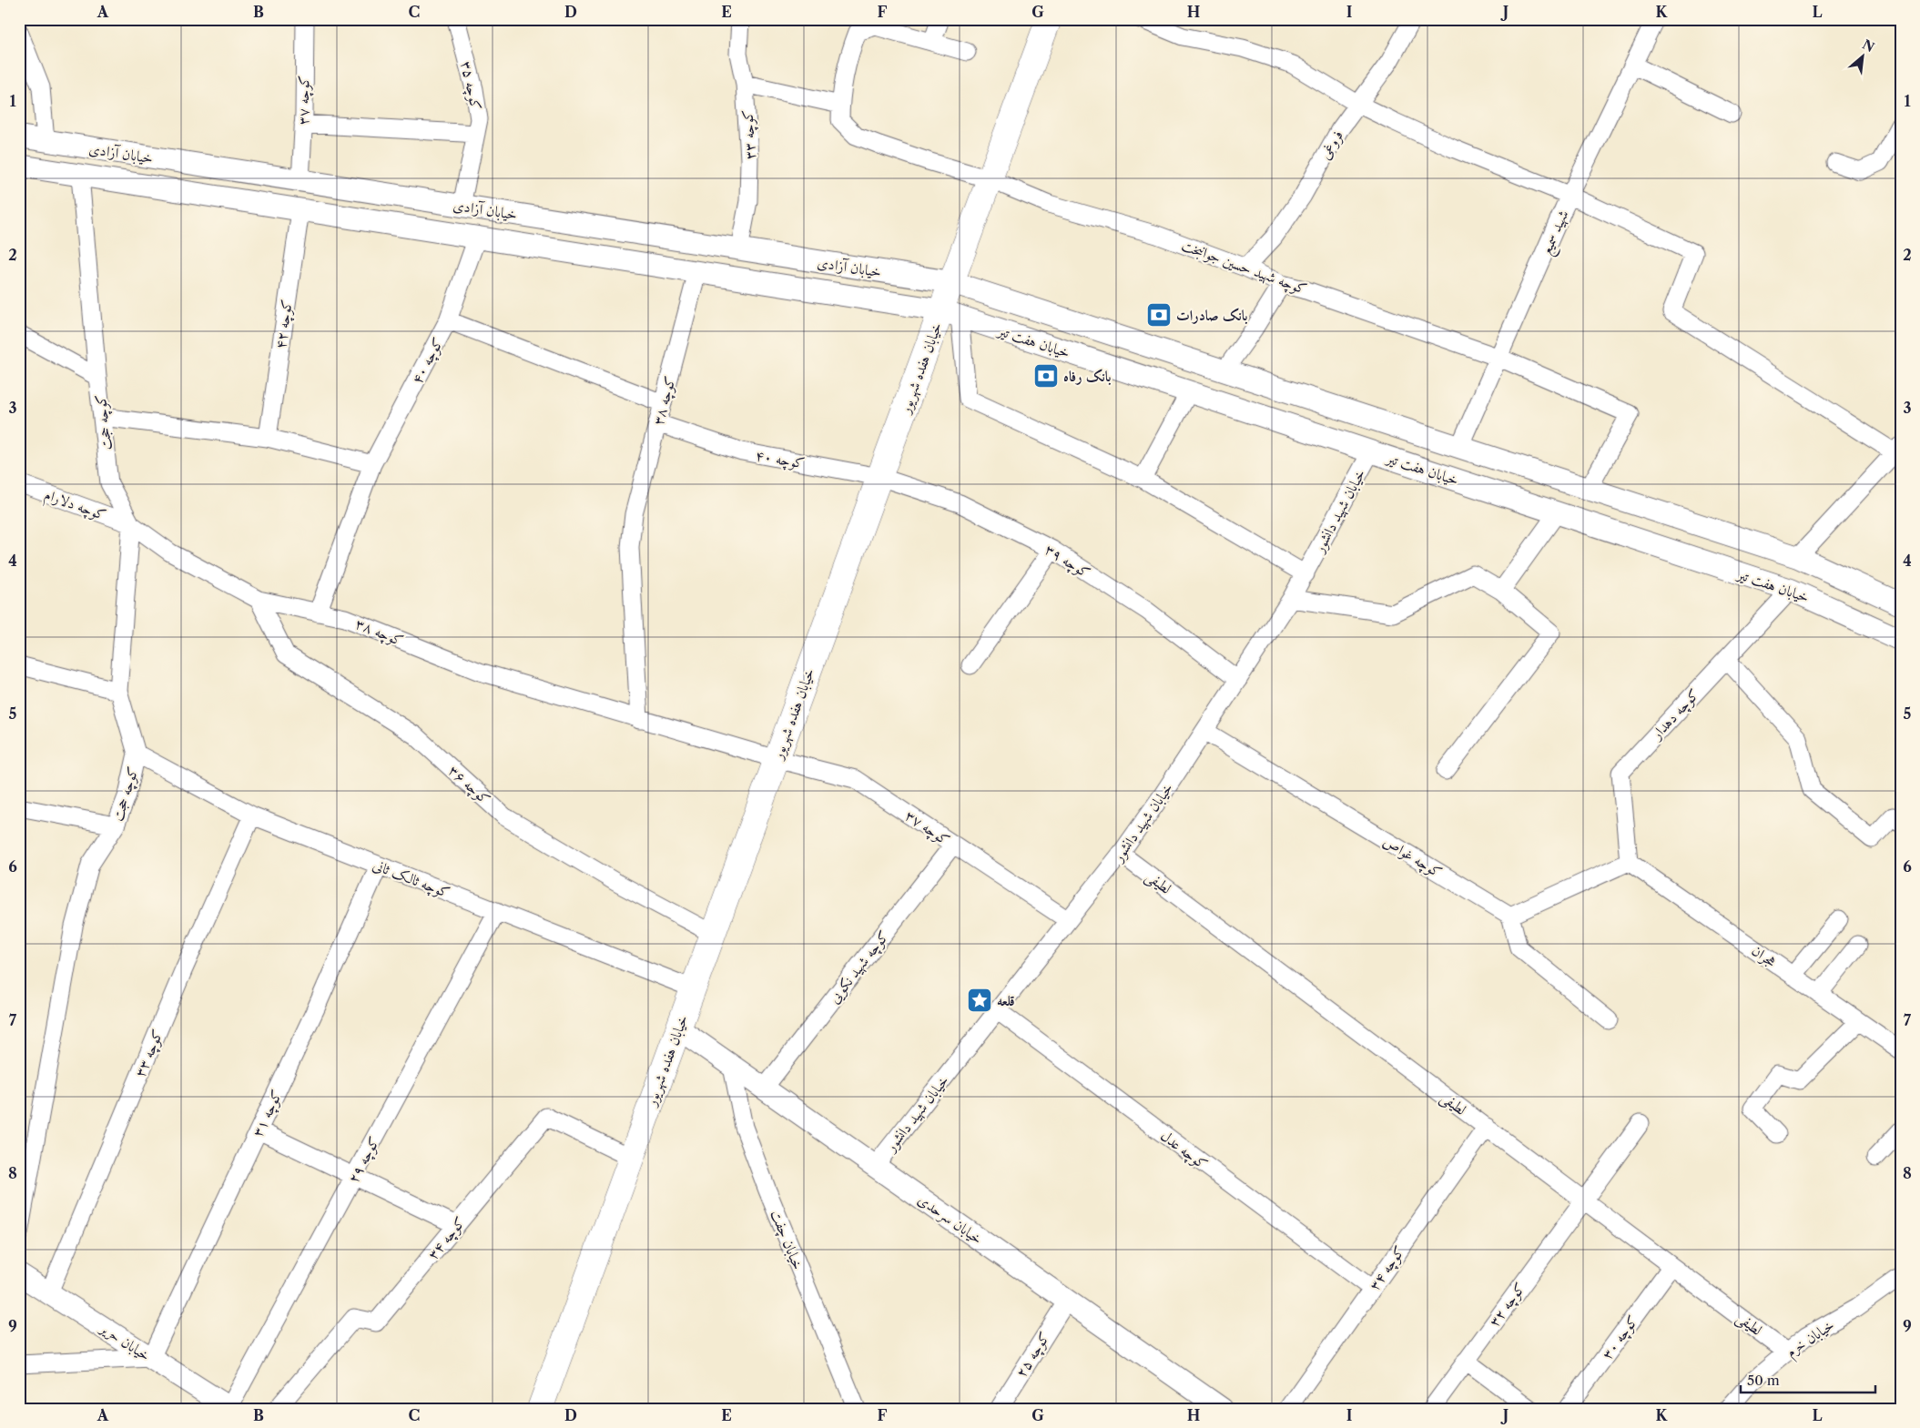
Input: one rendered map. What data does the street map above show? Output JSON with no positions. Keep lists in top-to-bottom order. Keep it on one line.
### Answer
{"streets":{"main road":["خیابان هفده شهریور"],"street":["کوچه ۳۵","کوچه ۳۷","کوچه ۳۳","فروغی","خیابان آزادی","شهید سمیع","کوچه شهید حسین جوانبخت","کوچه ۴۲","خیابان هفت تیر","کوچه ۴۰","کوچه ۳۸","کوچه حجت","کوچه دلارام","خیابان شهید دانشور","کوچه ۳۹","کوچه دهدار","کوچه ۳۶","کوچه غواص","کوچه ثالک ثانی","لطیفی","هجران","کوچه شهید نکویی","کوچه ۳۱","کوچه عدل","کوچه ۲۹","خیابان سرحدی","کوچه ۳۴","خیابان چفت","کوچه ۳۲","کوچه ۳۰","خیابان خرم","خیابان حریر","کوچه ۲۵"]},"crossings":[["کوچه ۳۵","خیابان آزادی"],["کوچه ۳۷","خیابان آزادی"],["کوچه ۳۷","خیابان هفده شهریور"],["کوچه ۳۷","کوچه ۳۸"],["کوچه ۳۷","خیابان شهید دانشور"],["کوچه ۳۷","کوچه شهید نکویی"],["کوچه ۳۳","خیابان آزادی"],["کوچه ۳۳","کوچه ثالک ثانی"],["کوچه ۳۳","خیابان حریر"],["فروغی","کوچه شهید حسین جوانبخت"],["خیابان آزادی","کوچه ۴۲"],["خیابان آزادی","خیابان هفت تیر"],["خیابان آزادی","خیابان هفده شهریور"],["خیابان آزادی","کوچه ۳۸"],["خیابان آزادی","کوچه حجت"],["شهید سمیع","کوچه شهید حسین جوانبخت"],["شهید سمیع","خیابان هفت تیر"],["کوچه شهید حسین جوانبخت","خیابان هفت تیر"],["کوچه شهید حسین جوانبخت","خیابان هفده شهریور"],["خیابان هفت تیر","خیابان هفده شهریور"],["خیابان هفت تیر","خیابان شهید دانشور"],["خیابان هفت تیر","کوچه دهدار"],["کوچه ۴۰","خیابان هفده شهریور"],["کوچه ۴۰","کوچه ۳۸"],["کوچه ۴۰","کوچه ۳۹"],["خیابان هفده شهریور","کوچه ۳۸"],["خیابان هفده شهریور","کوچه ۳۹"],["خیابان هفده شهریور","کوچه ۳۶"],["خیابان هفده شهریور","کوچه ثالک ثانی"],["خیابان هفده شهریور","خیابان سرحدی"],["خیابان هفده شهریور","کوچه ۳۴"],["کوچه ۳۸","کوچه حجت"],["کوچه ۳۸","کوچه دلارام"],["کوچه ۳۸","کوچه ۳۶"],["کوچه حجت","کوچه دلارام"],["کوچه حجت","کوچه ثالک ثانی"],["خیابان شهید دانشور","کوچه ۳۹"],["خیابان شهید دانشور","کوچه غواص"],["خیابان شهید دانشور","لطیفی"],["خیابان شهید دانشور","کوچه عدل"],["خیابان شهید دانشور","خیابان سرحدی"],["کوچه دهدار","هجران"],["کوچه ثالک ثانی","کوچه ۳۱"],["کوچه ثالک ثانی","کوچه ۲۹"],["لطیفی","کوچه ۳۴"],["لطیفی","کوچه ۳۲"],["لطیفی","کوچه ۳۰"],["لطیفی","خیابان خرم"],["کوچه شهید نکویی","خیابان سرحدی"],["کوچه ۳۱","خیابان حریر"],["کوچه عدل","کوچه ۳۴"],["کوچه ۲۹","خیابان حریر"],["خیابان سرحدی","خیابان چفت"],["خیابان سرحدی","کوچه ۲۵"]],"places":{"bank":["بانک صادرات","بانک رفاه"],"place":["قلعه"]},"scale_bar":"50 m","north":"top right","grid":{"columns":["A","B","C","D","E","F","G","H","I","J","K","L"],"rows":["1","2","3","4","5","6","7","8","9"]}}
